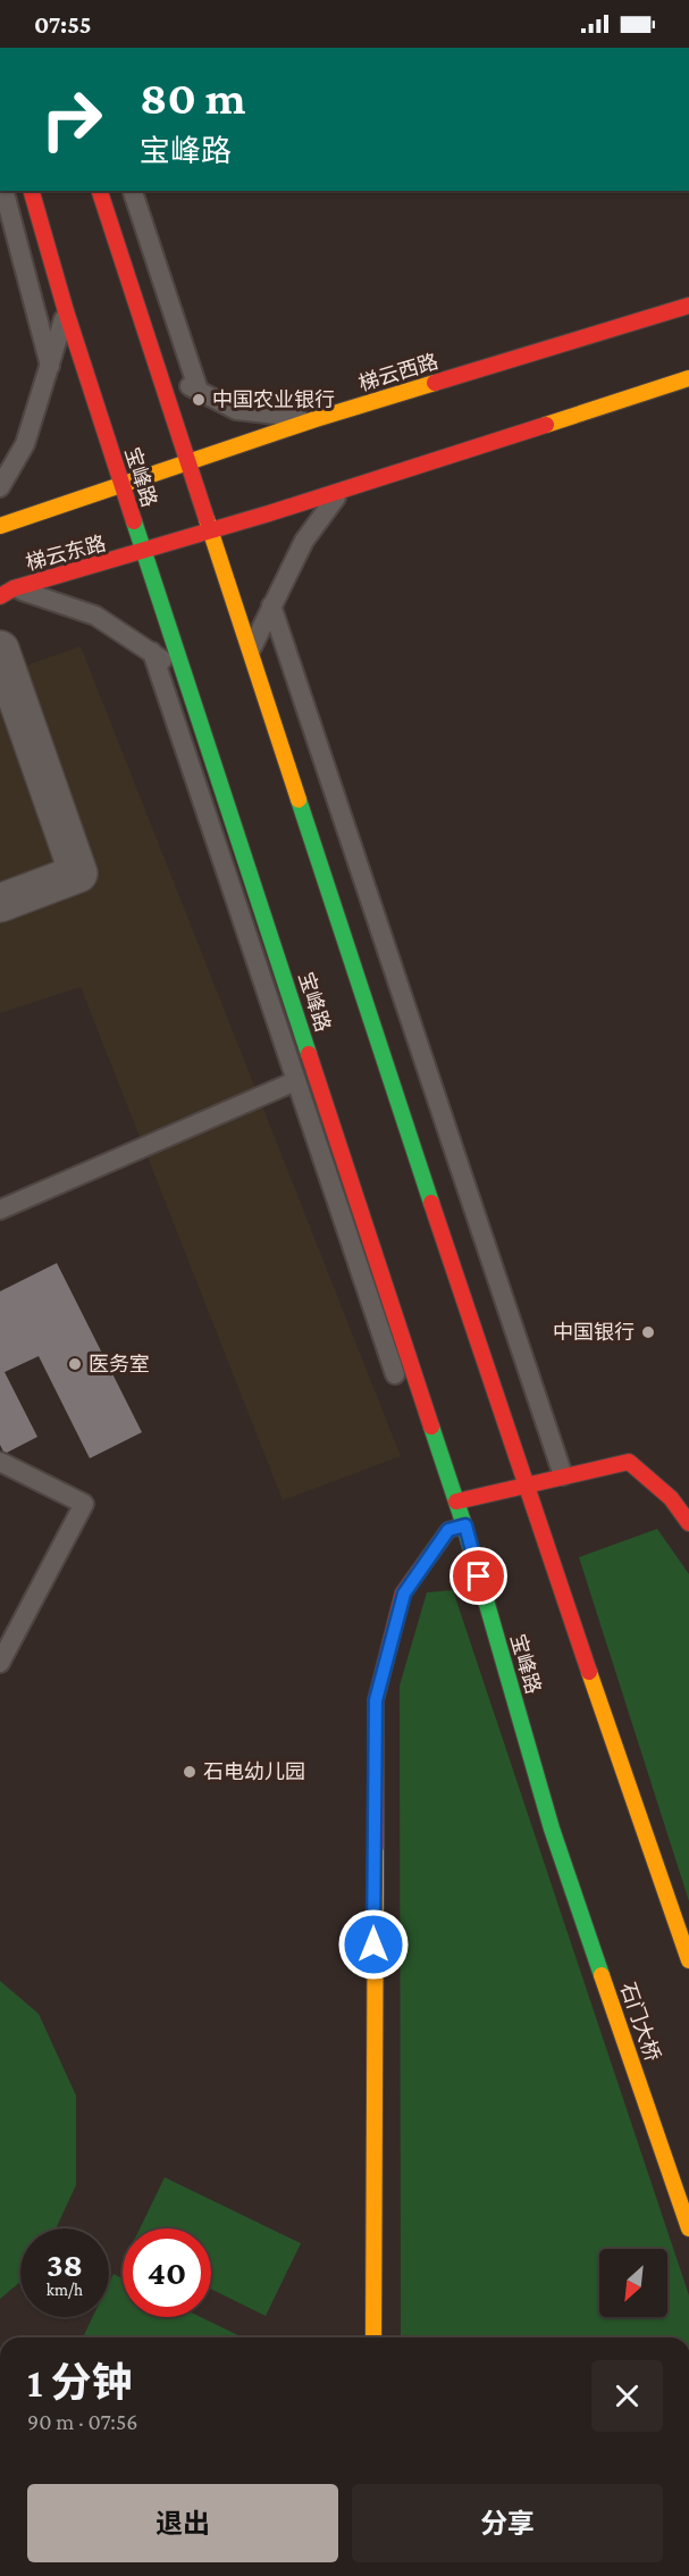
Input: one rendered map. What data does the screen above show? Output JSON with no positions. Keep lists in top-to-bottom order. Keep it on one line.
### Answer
{"streets":{"main road":["梯云西路","宝峰路","梯云东路","石门大桥"]},"crossings":[["梯云西路","宝峰路"],["宝峰路","梯云东路"],["宝峰路","石门大桥"]],"places":["中国农业银行","中国银行","医务室","石电幼儿园"],"north":"bottom left","page":{"status":"07:55","turn":["80 m","宝峰路"],"speed":"38 km/h","limit":"40","heading":["1 分钟","90 m · 07:56"],"buttons":["退出","分享"]}}
